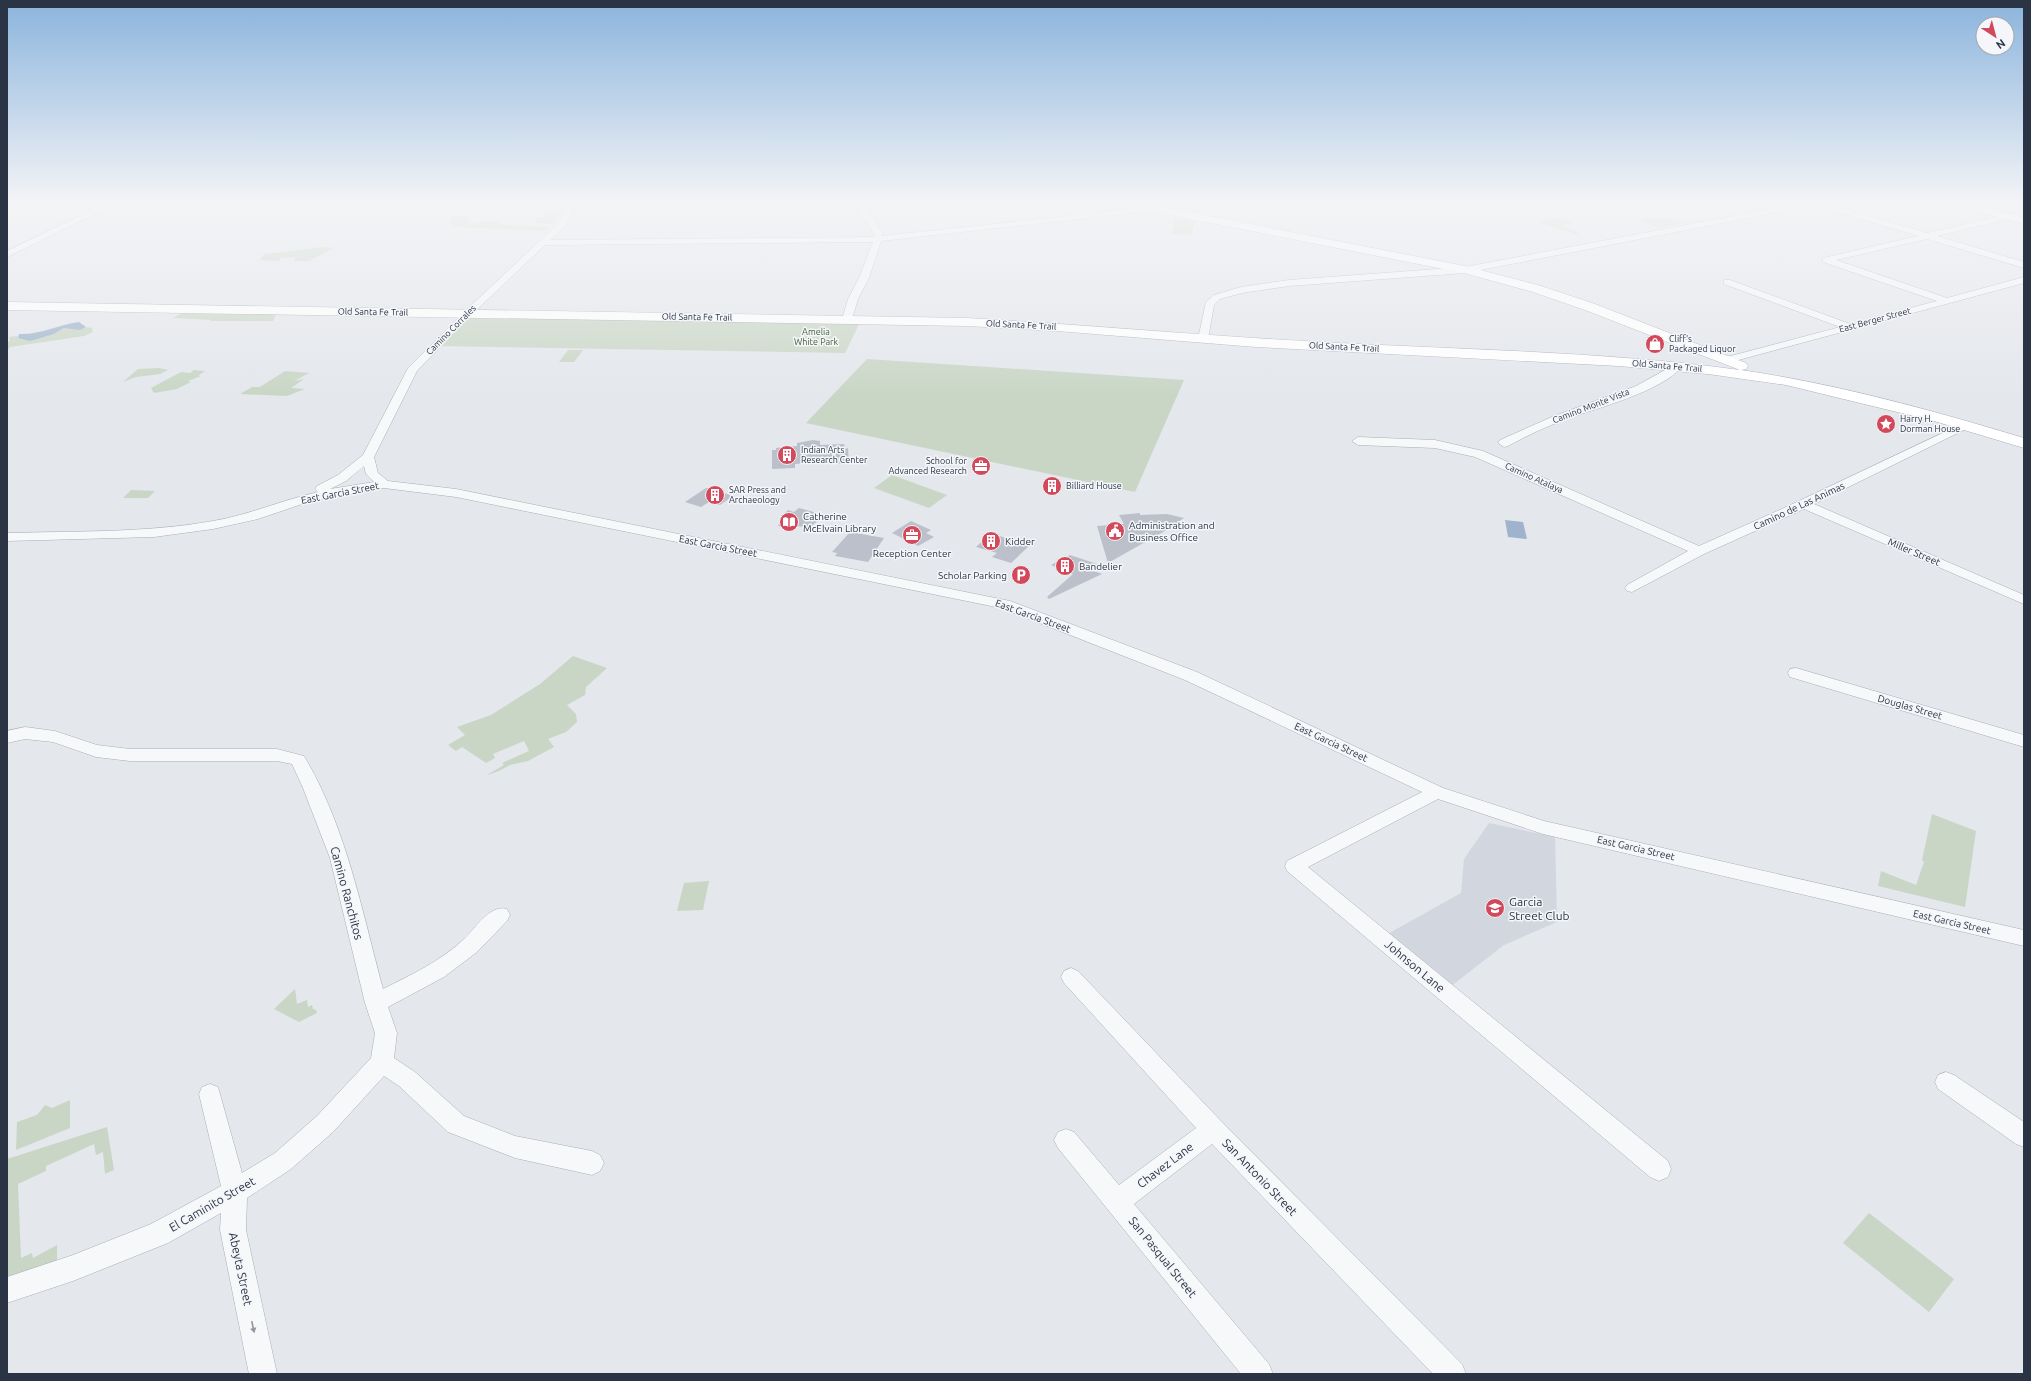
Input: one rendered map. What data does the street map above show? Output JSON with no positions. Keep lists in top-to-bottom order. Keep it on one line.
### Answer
{"streets":{"street":["Old Santa Fe Trail","East Berger Street","Camino Corrales","Camino Monte Vista","Camino Atalaya","East Garcia Street","Camino de Las Animas","Miller Street","Douglas Street","Camino Ranchitos","Johnson Lane","Chavez Lane","San Antonio Street","El Caminito Street","San Pasqual Street","Abeyta Street"]},"crossings":[["Old Santa Fe Trail","Camino Corrales"],["Old Santa Fe Trail","Camino Monte Vista"],["Old Santa Fe Trail","Camino de Las Animas"],["Camino Corrales","East Garcia Street"],["Camino Atalaya","Camino de Las Animas"],["East Garcia Street","Johnson Lane"],["Camino de Las Animas","Miller Street"],["Camino Ranchitos","El Caminito Street"],["Chavez Lane","San Antonio Street"],["Chavez Lane","San Pasqual Street"],["El Caminito Street","Abeyta Street"]],"one_way":["Abeyta Street"],"parks":["Amelia White Park"],"places":{"shop":["Cliff's Packaged Liquor"],"place":["Harry H. Dorman House"],"building":["Indian Arts Research Center","Billiard House","SAR Press and Archaeology","Kidder","Bandelier"],"office":["School for Advanced Research","Reception Center"],"library":["Catherine McElvain Library"],"public building":["Administration and Business Office"],"parking":["Scholar Parking"],"school or university":["Garcia Street Club"]},"north":"bottom right"}
